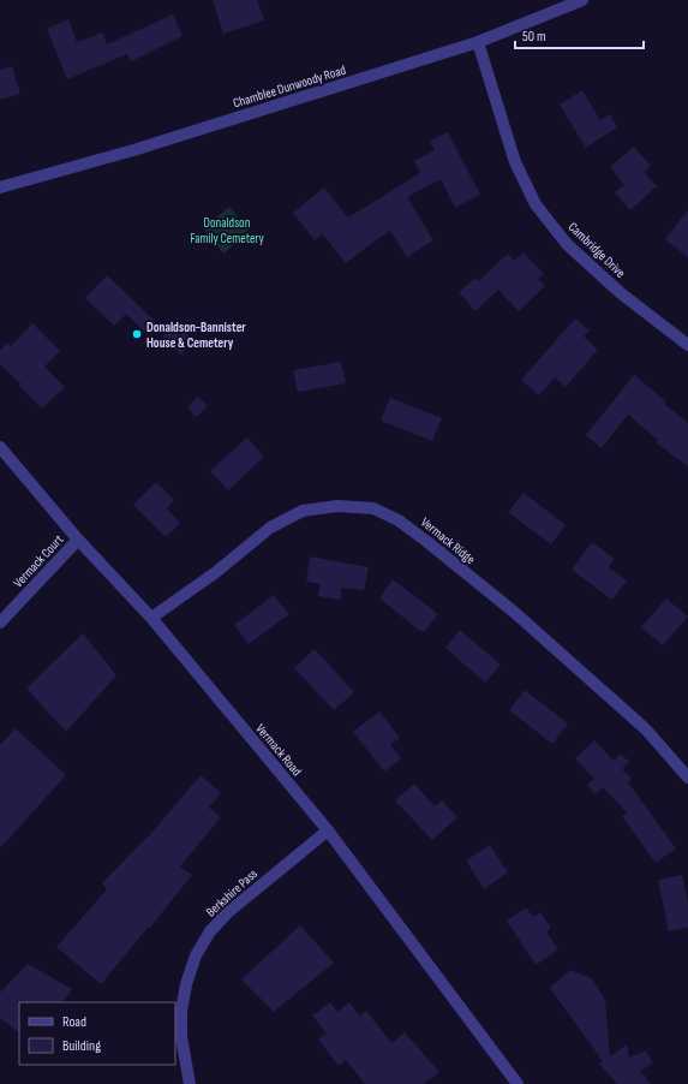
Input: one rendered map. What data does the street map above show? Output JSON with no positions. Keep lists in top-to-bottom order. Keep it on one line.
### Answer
{"streets":{"street":["Chamblee Dunwoody Road","Cambridge Drive","Vermack Ridge","Vermack Court","Vermack Road","Berkshire Pass"]},"crossings":[["Chamblee Dunwoody Road","Cambridge Drive"],["Vermack Ridge","Vermack Road"],["Vermack Court","Vermack Road"],["Vermack Road","Berkshire Pass"]],"parks":["Donaldson Family Cemetery"],"places":["Donaldson-Bannister House & Cemetery"],"legend":["Road","Building"],"scale_bar":"50 m"}
